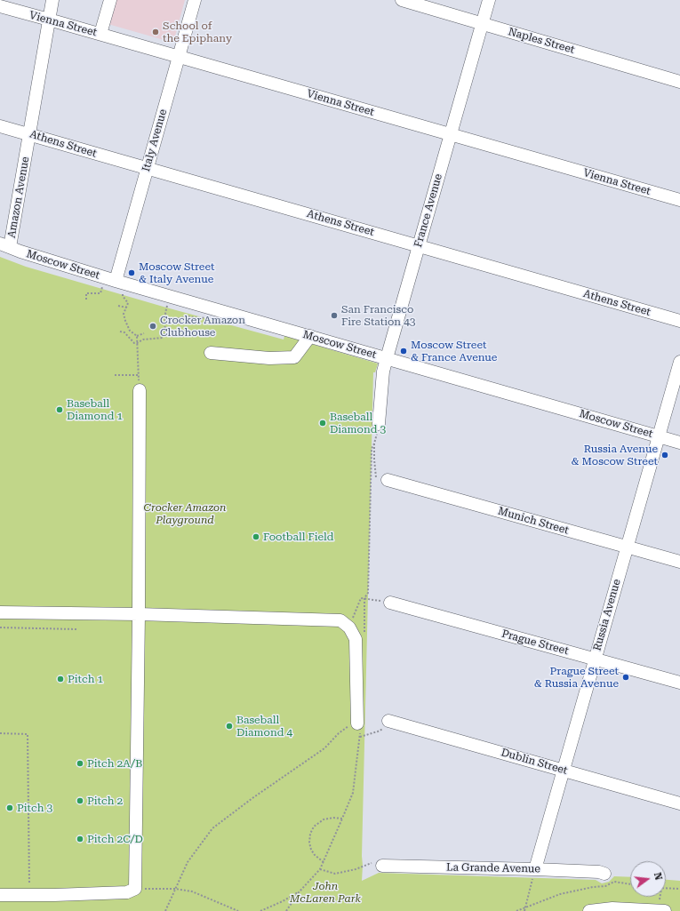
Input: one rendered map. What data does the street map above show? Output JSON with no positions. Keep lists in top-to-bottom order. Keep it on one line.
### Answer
{"streets":{"street":["Vienna Street","Naples Street","Italy Avenue","Athens Street","Amazon Avenue","France Avenue","Moscow Street","Munich Street","Russia Avenue","Prague Street","Dublin Street","La Grande Avenue"]},"crossings":[["Vienna Street","Italy Avenue"],["Vienna Street","Amazon Avenue"],["Vienna Street","France Avenue"],["Naples Street","France Avenue"],["Italy Avenue","Athens Street"],["Italy Avenue","Moscow Street"],["Athens Street","Amazon Avenue"],["Athens Street","France Avenue"],["Amazon Avenue","Moscow Street"],["France Avenue","Moscow Street"],["Moscow Street","Russia Avenue"],["Munich Street","Russia Avenue"],["Russia Avenue","Prague Street"],["Russia Avenue","Dublin Street"],["Russia Avenue","La Grande Avenue"]],"parks":["Crocker Amazon Playground","John McLaren Park"],"places":["School of the Epiphany","Moscow Street & Italy Avenue","San Francisco Fire Station 43","Crocker Amazon Clubhouse","Moscow Street & France Avenue","Baseball Diamond 1","Baseball Diamond 3","Russia Avenue & Moscow Street","Football Field","Prague Street & Russia Avenue","Pitch 1","Baseball Diamond 4","Pitch 2A/B","Pitch 2","Pitch 3","Pitch 2C/D"],"north":"right"}
